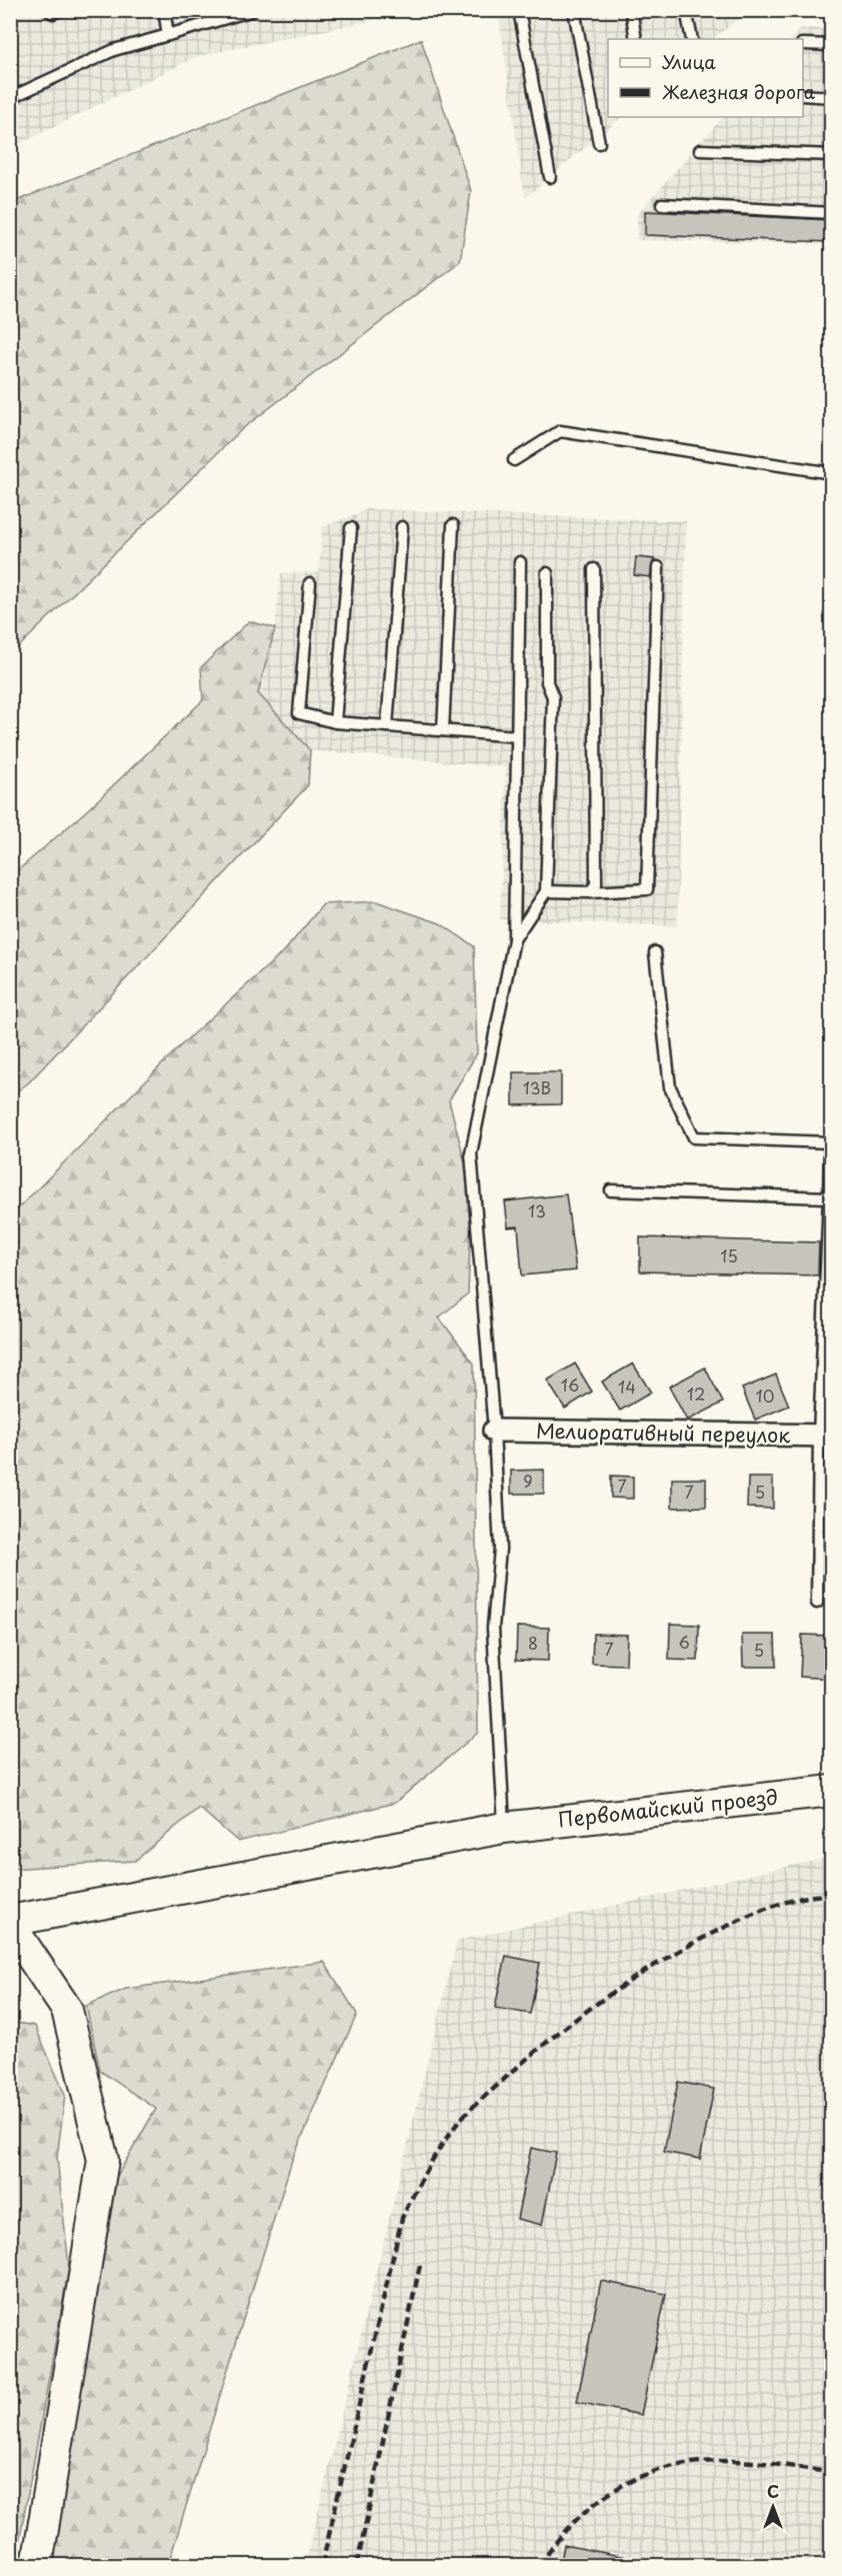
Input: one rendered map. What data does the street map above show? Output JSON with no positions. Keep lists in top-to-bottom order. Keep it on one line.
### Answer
{"streets":{"main road":["Первомайский проезд"],"street":["Мелиоративный переулок"]},"house_numbers":["13В","13","15","16","14","12","10","9","7","7","5","6","8","7","5"],"legend":["Улица","Железная дорога"],"north":"top"}
